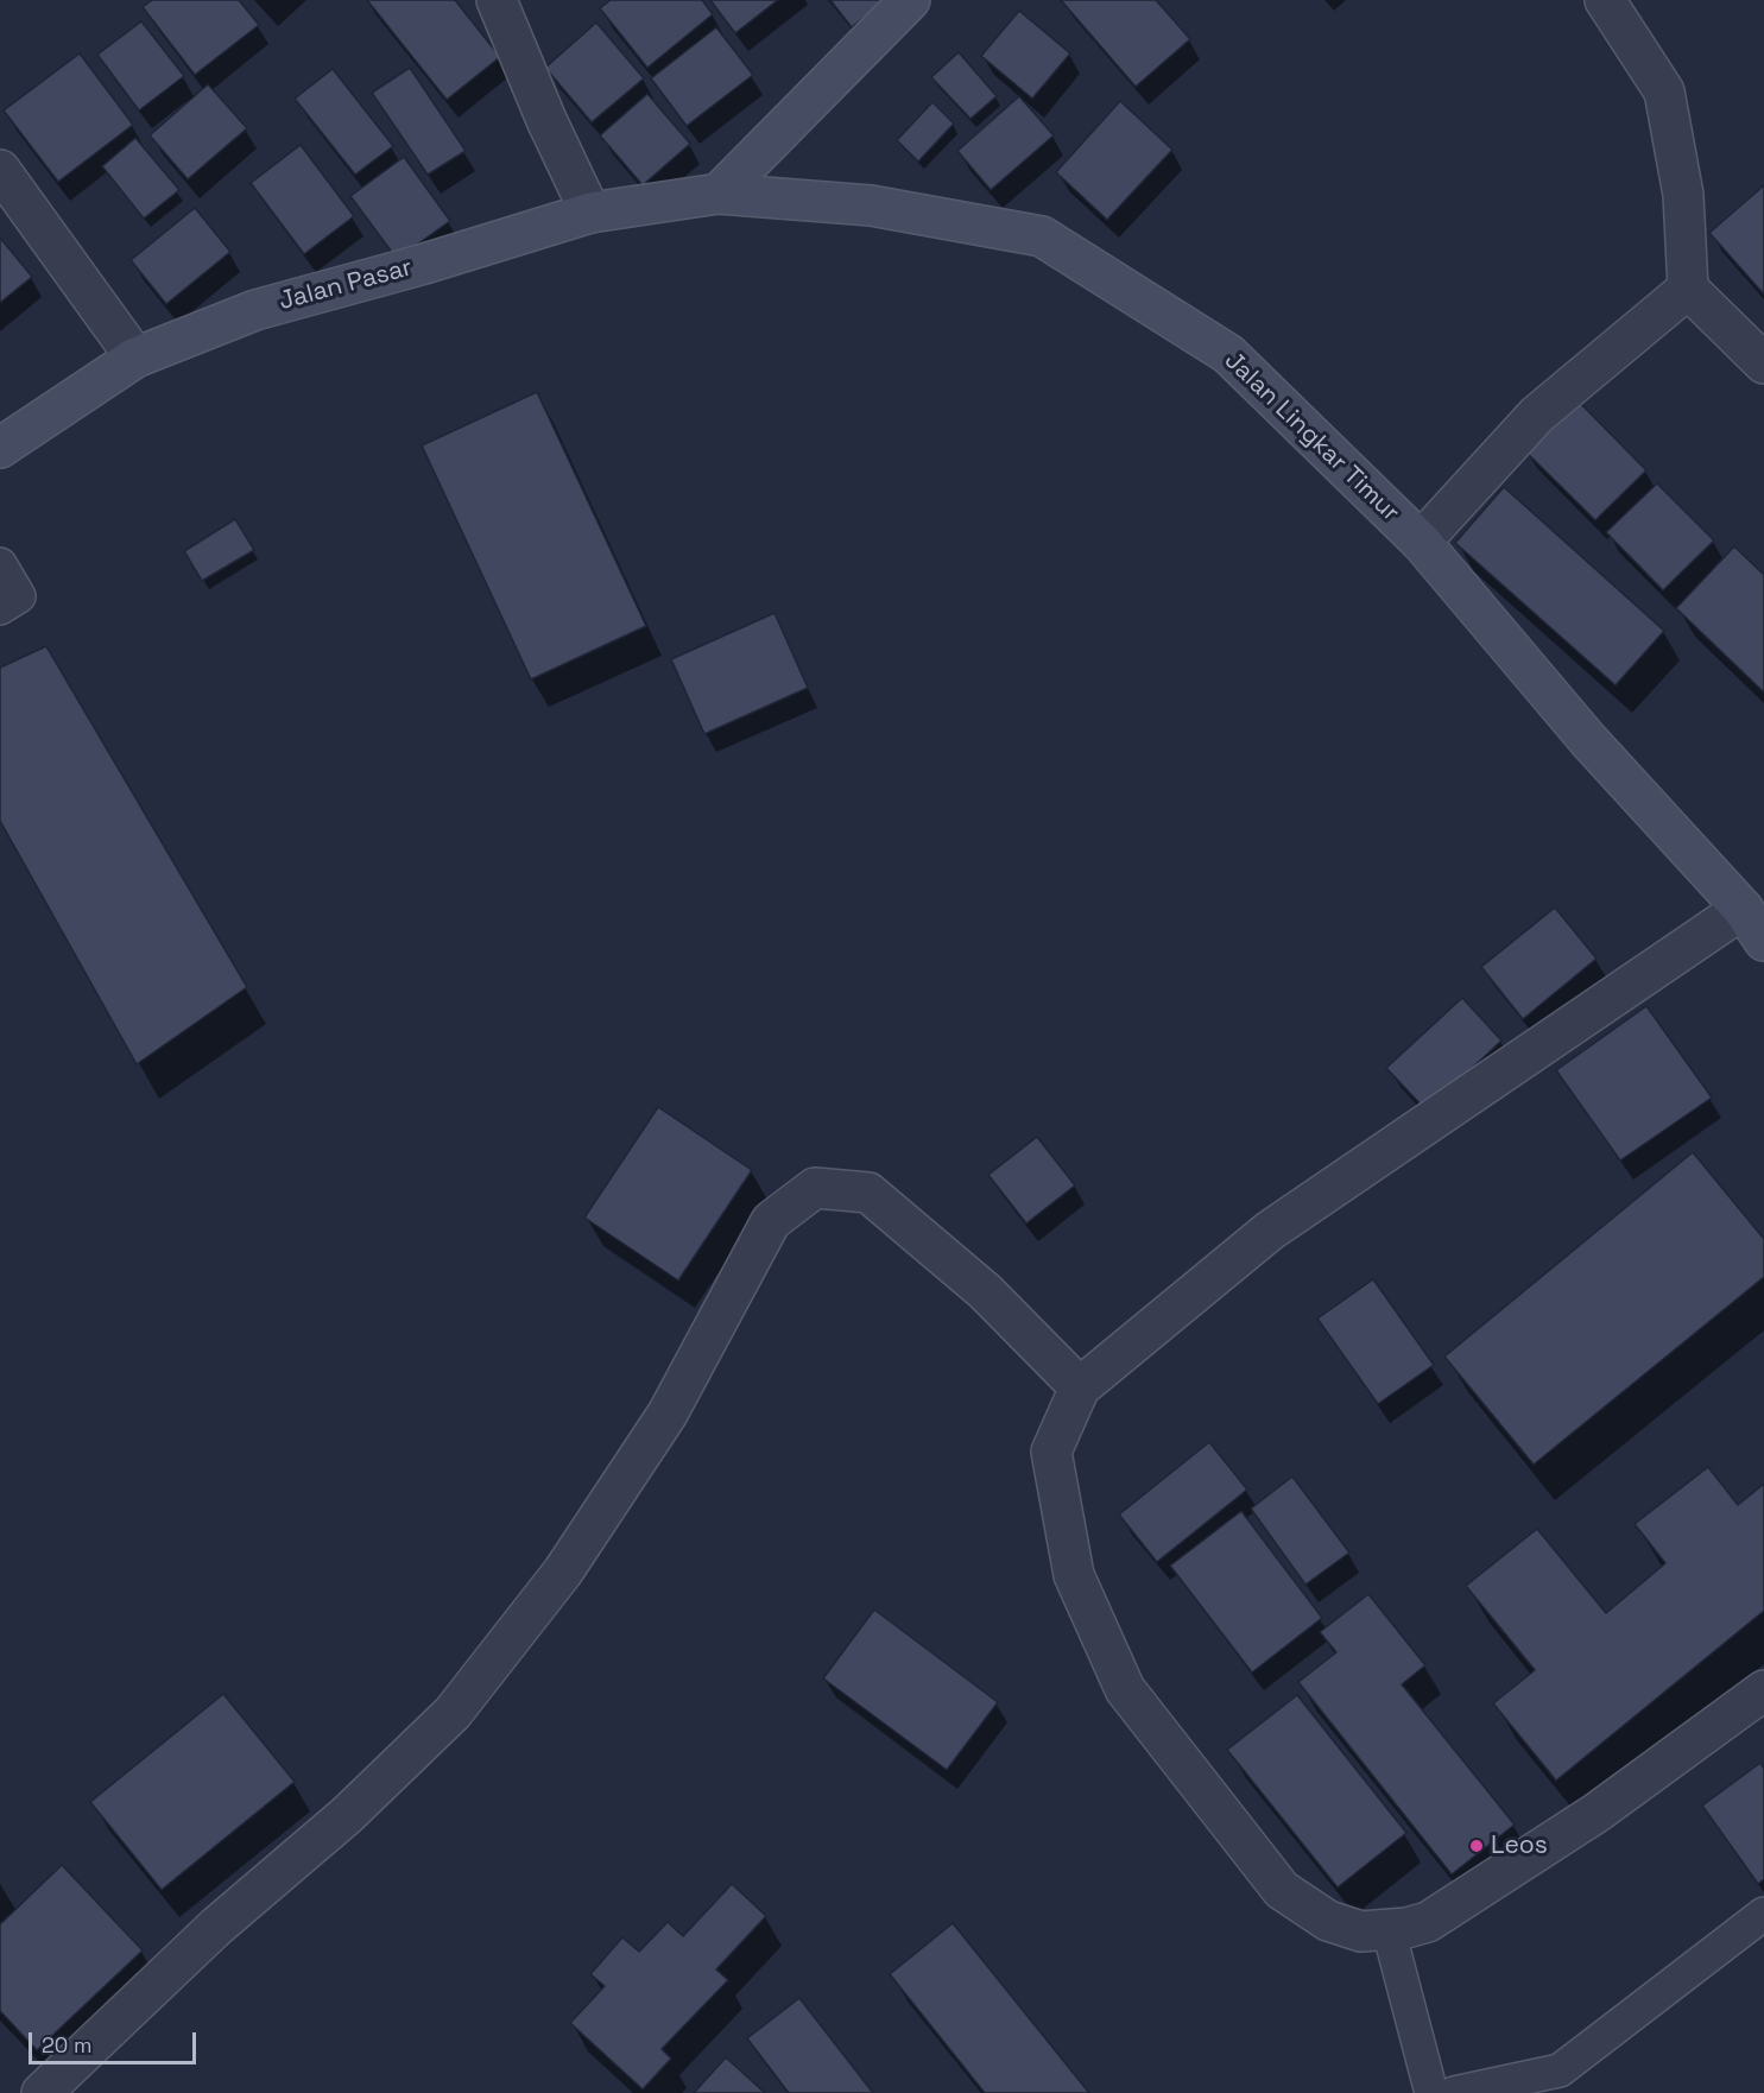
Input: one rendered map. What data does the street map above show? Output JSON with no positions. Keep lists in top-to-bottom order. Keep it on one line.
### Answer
{"streets":{"main road":["Jalan Pasar","Jalan Lingkar Timur"]},"crossings":[["Jalan Pasar","Jalan Lingkar Timur"]],"places":["Leos"],"scale_bar":"20 m"}
